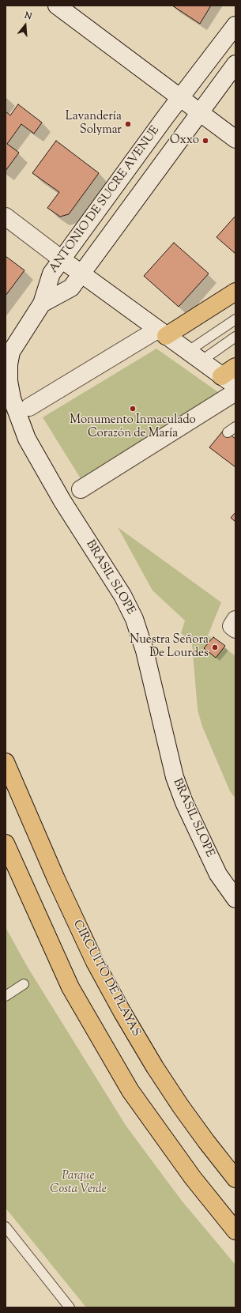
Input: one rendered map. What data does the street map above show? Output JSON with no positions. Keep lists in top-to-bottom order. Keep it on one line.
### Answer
{"streets":{"main road":["ANTONIO DE SUCRE AVENUE","BRASIL SLOPE","CIRCUITO DE PLAYAS"]},"crossings":[["ANTONIO DE SUCRE AVENUE","BRASIL SLOPE"]],"parks":["Parque Costa Verde"],"places":["Lavandería Solymar","Oxxo","Monumento Inmaculado Corazón de María","Nuestra Señora De Lourdes"],"north":"top"}
